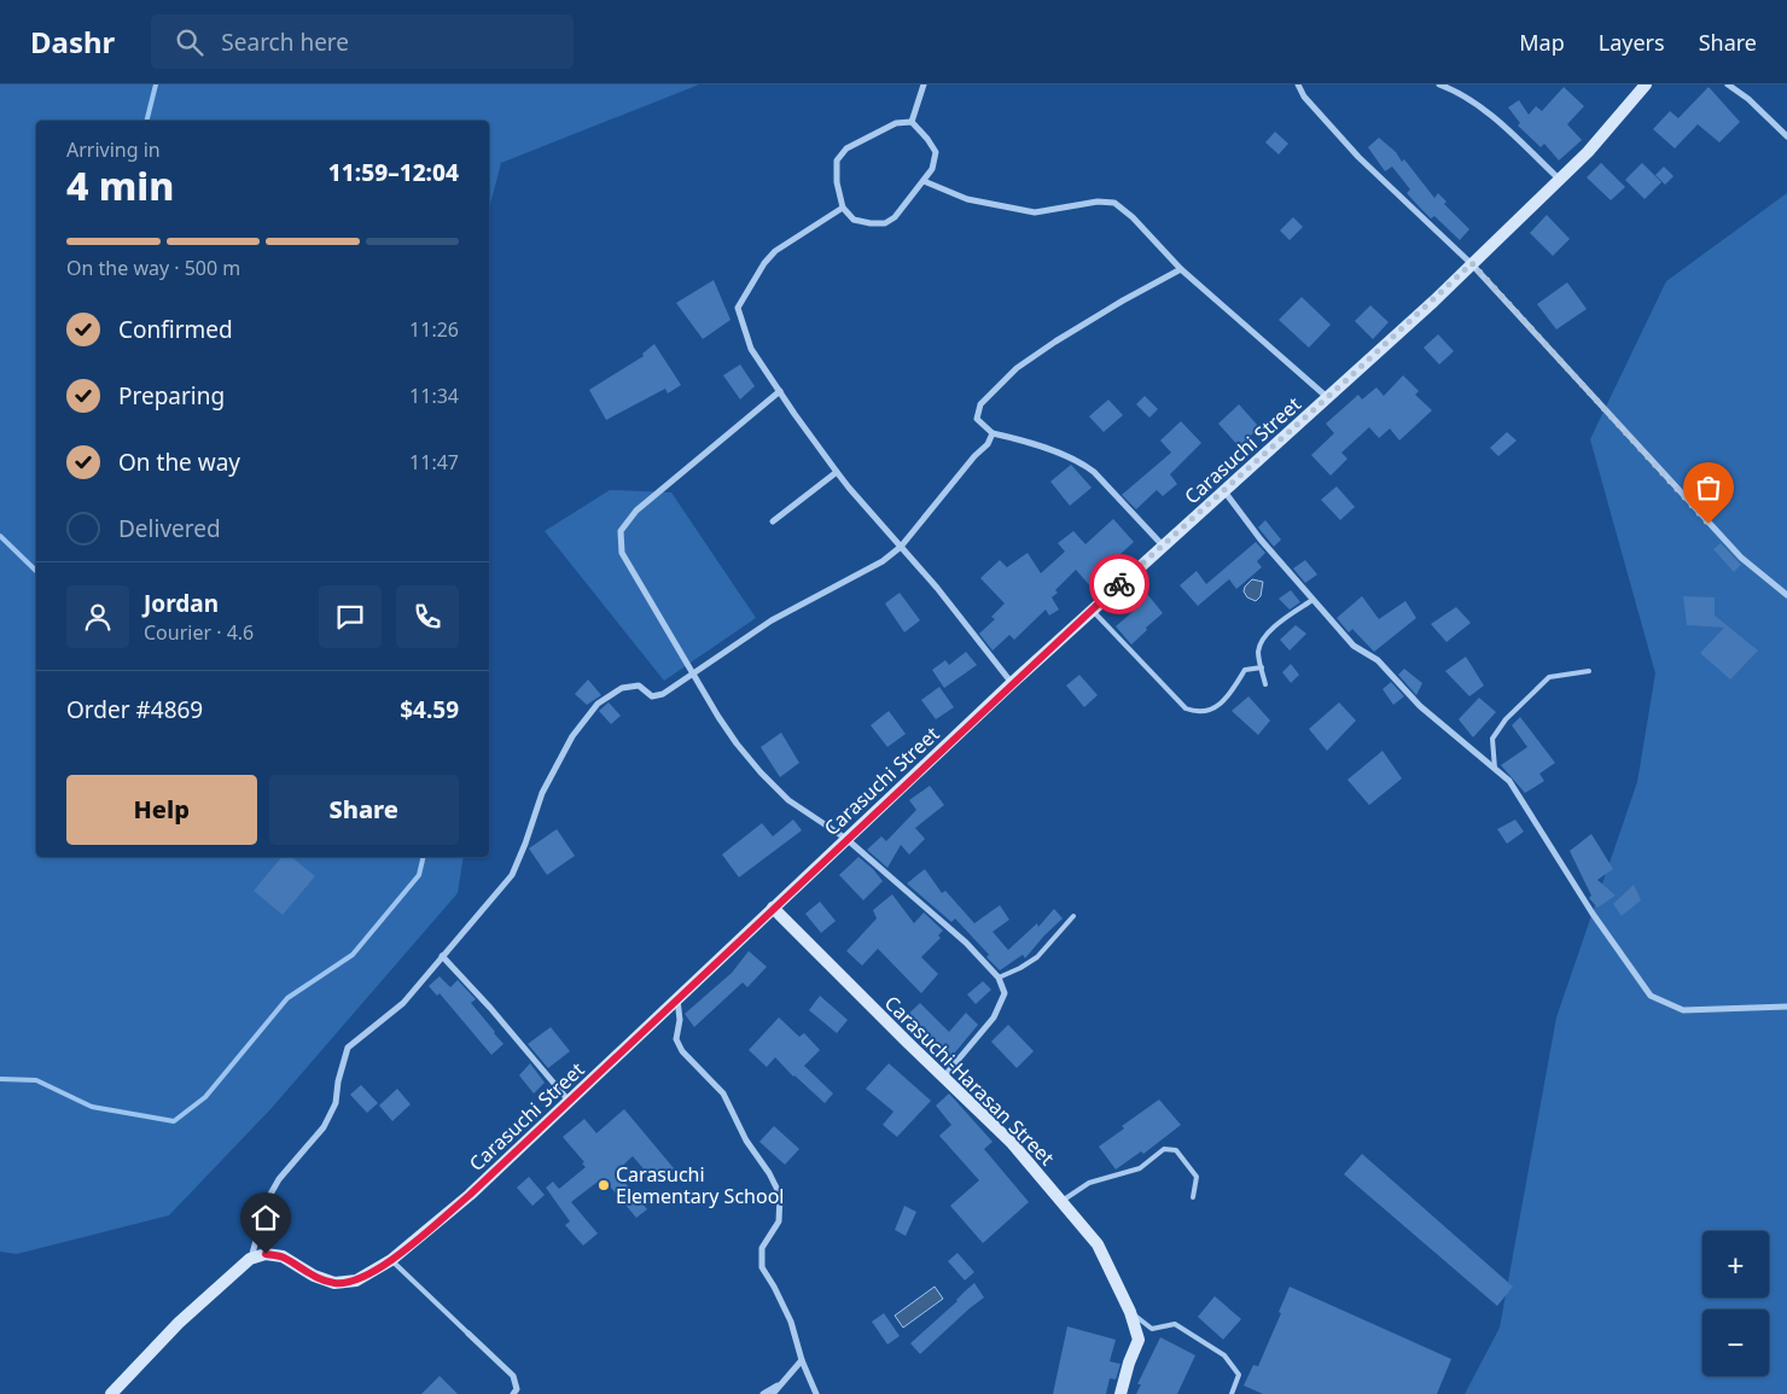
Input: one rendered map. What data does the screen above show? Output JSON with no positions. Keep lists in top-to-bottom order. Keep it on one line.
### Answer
{"streets":{"street":["Carasuchi Street","Carasuchi-Harasan Street"]},"crossings":[["Carasuchi Street","Carasuchi-Harasan Street"]],"places":["Carasuchi Elementary School"],"page":{"header":"Dashr","search":"Search here","nav":["Map","Layers","Share"],"heading":["4 min","Arriving in","11:59–12:04"],"panel":["Jordan","Courier · 4.6","Order #4869","$4.59"],"bar":"On the way · 500 m","list":[["Confirmed","11:26"],["Preparing","11:34"],["On the way","11:47"],"Delivered"],"buttons":["Help","Share"],"map_buttons":["+","−"]}}
